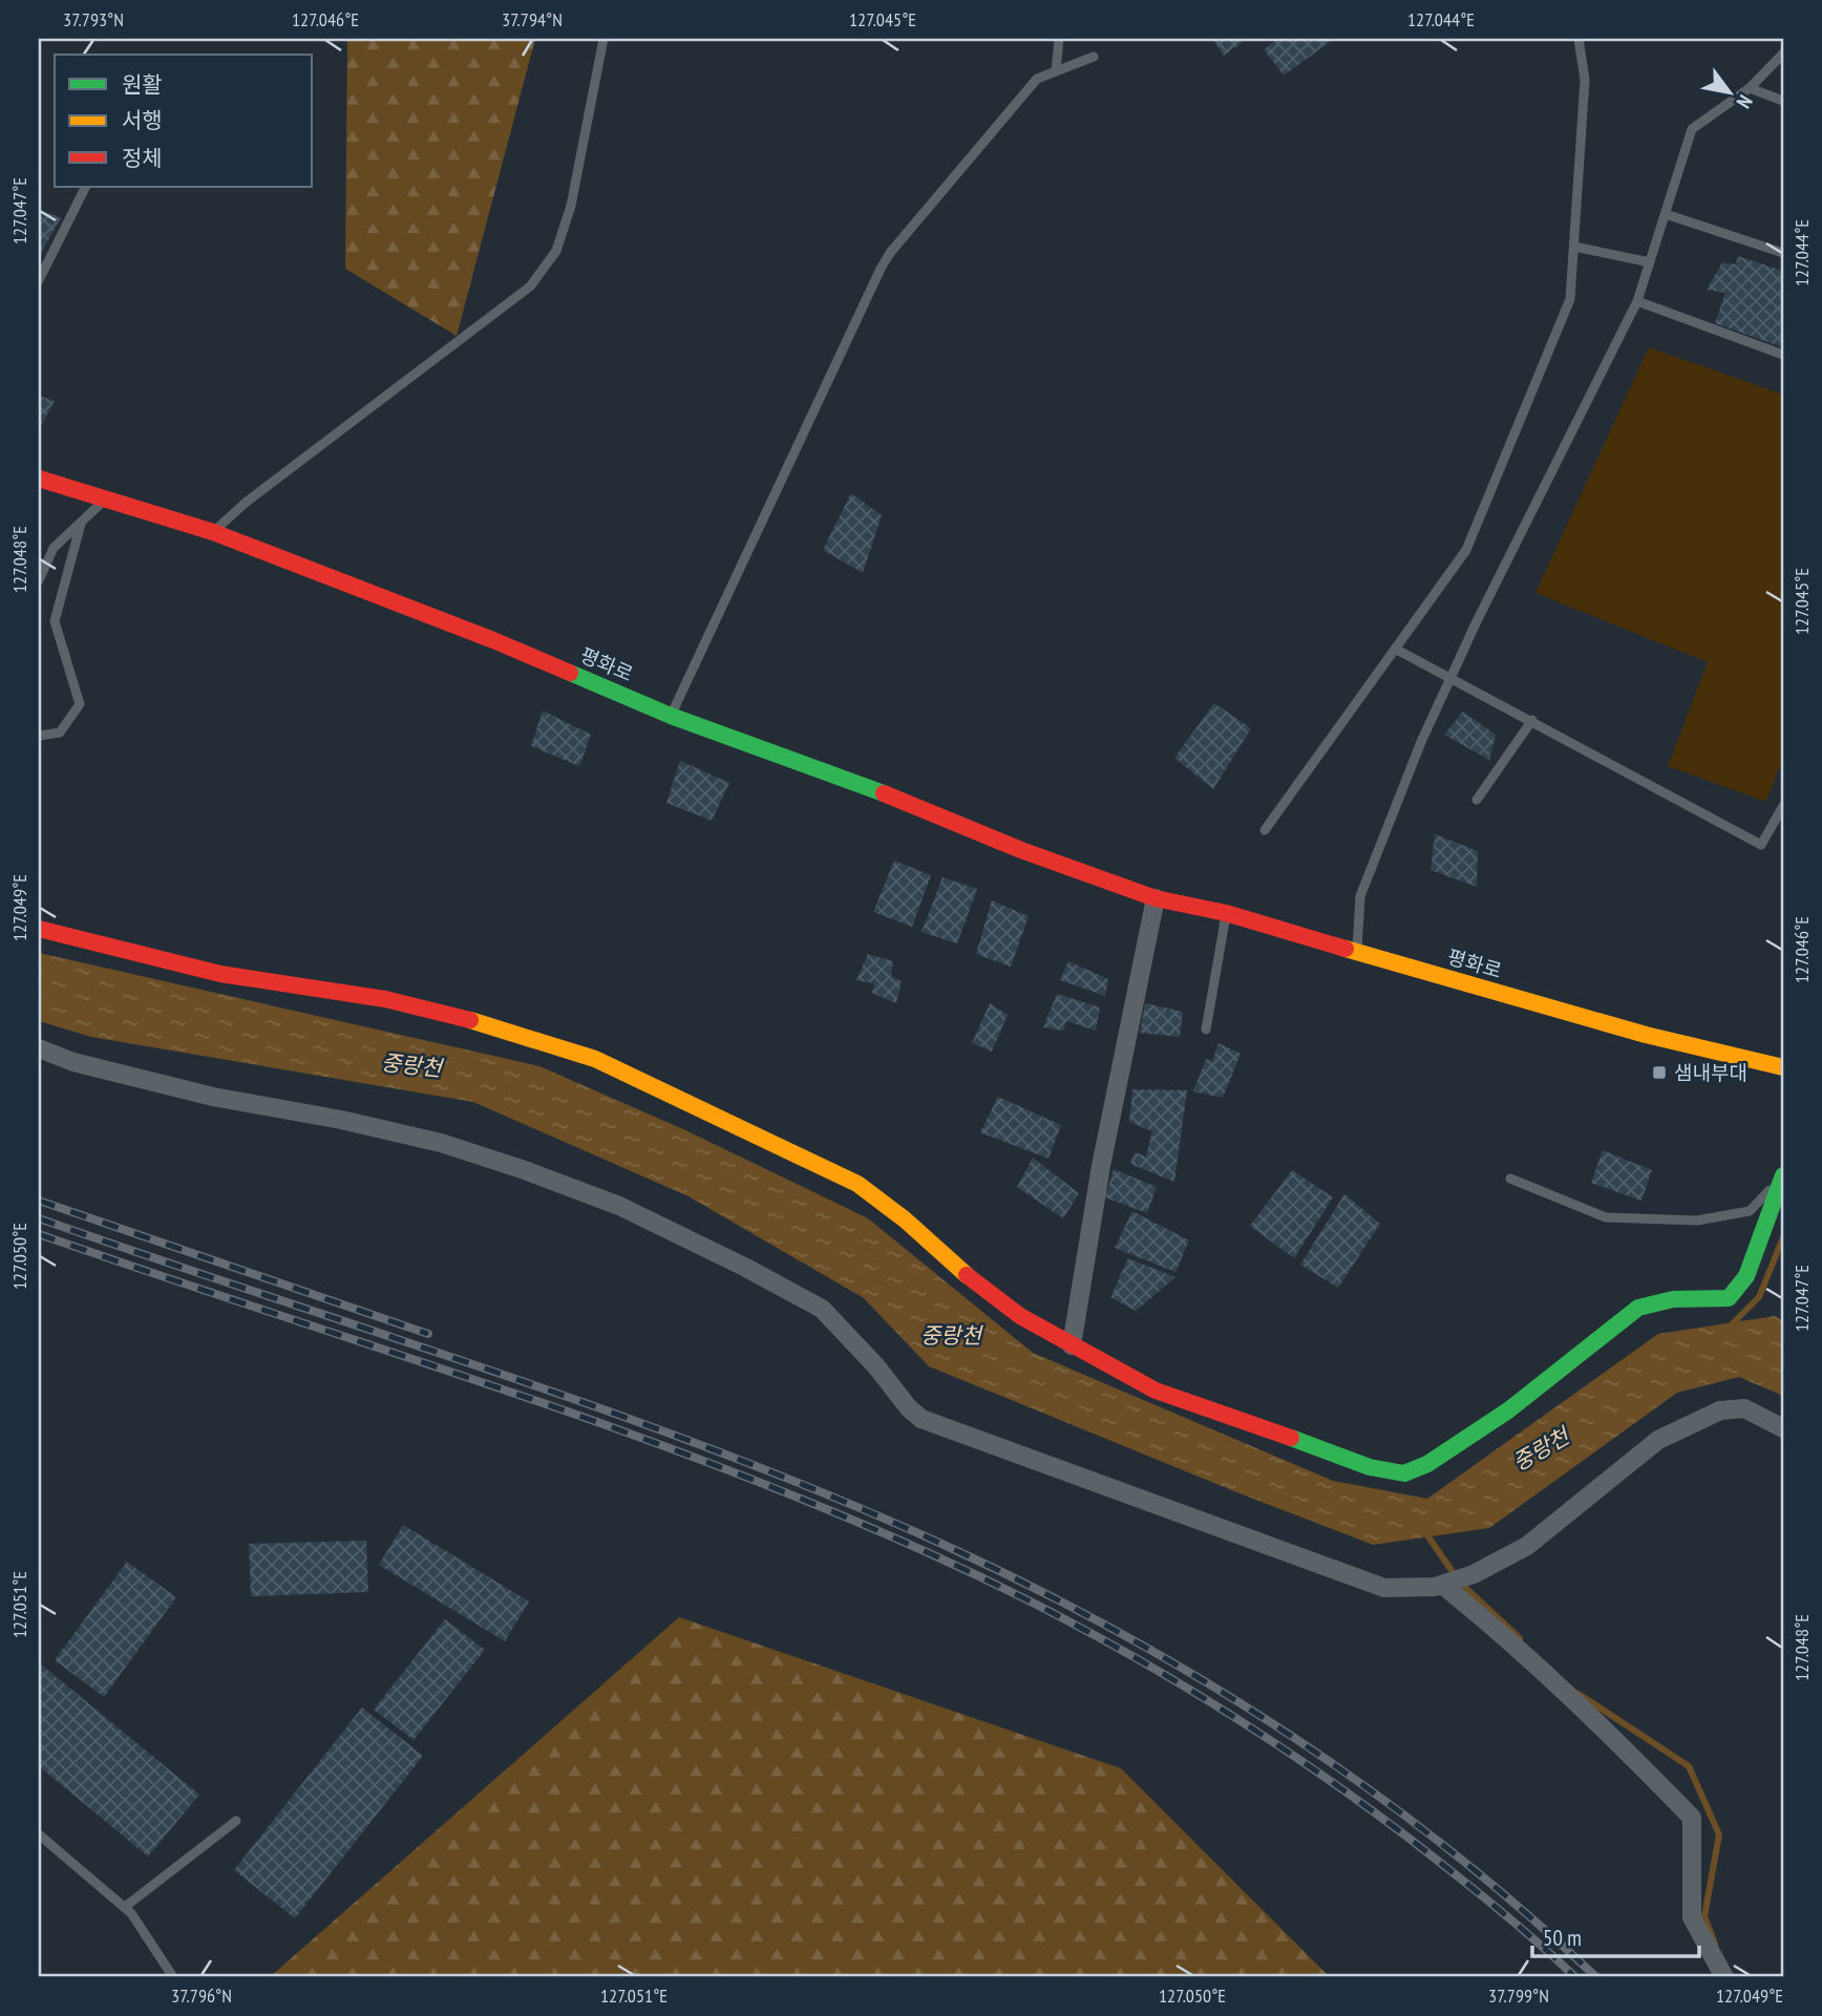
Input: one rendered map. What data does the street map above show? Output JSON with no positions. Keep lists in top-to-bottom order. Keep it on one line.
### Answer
{"streets":{"street":["평화로"]},"water":["중랑천"],"places":{"transit":["샘내부대"]},"legend":["원활","서행","정체"],"scale_bar":"50 m","north":"bottom right","coordinates":["37.793°N","127.046°E","37.794°N","127.045°E","127.044°E","127.047°E","127.048°E","127.049°E","127.050°E","127.051°E","37.796°N","37.799°N"]}
